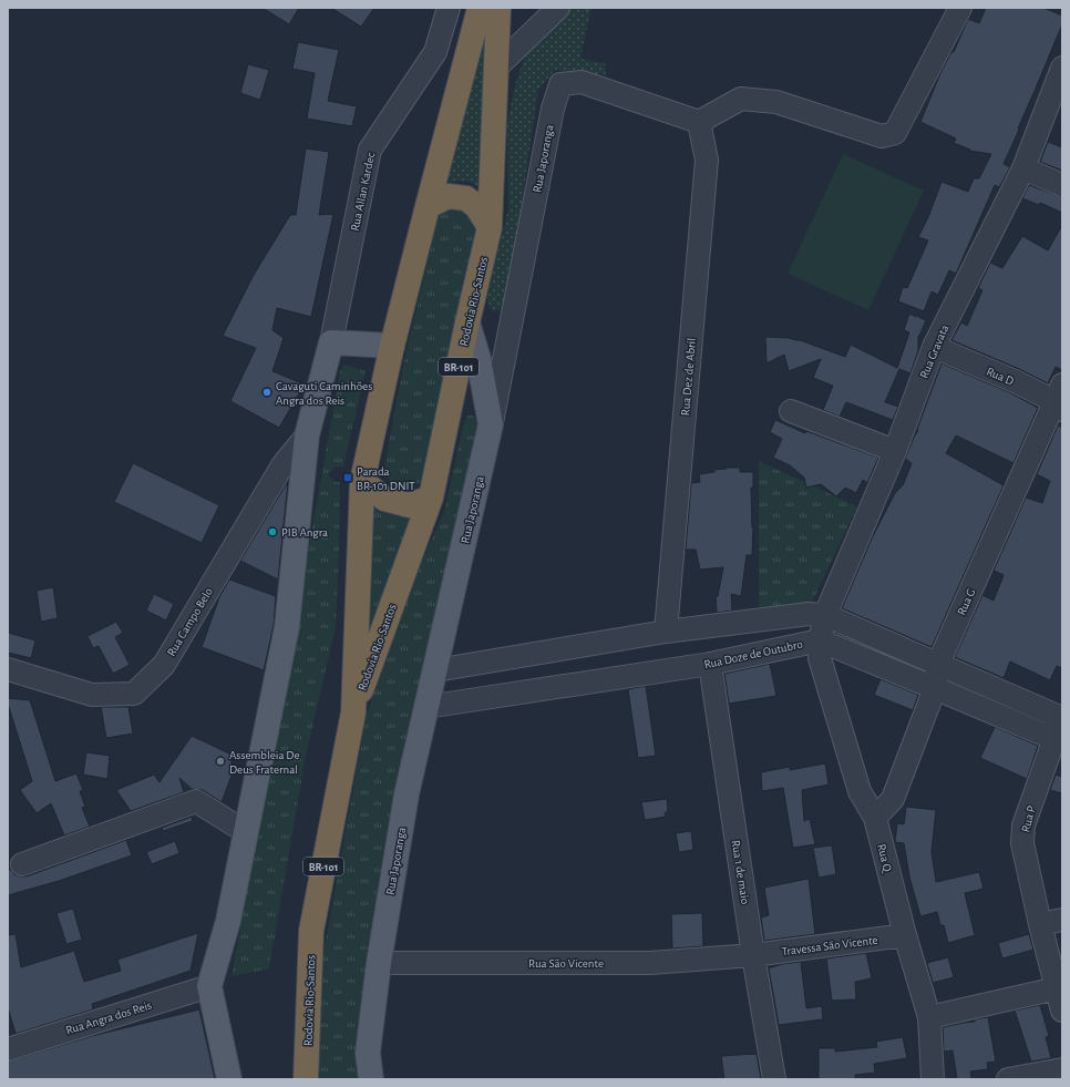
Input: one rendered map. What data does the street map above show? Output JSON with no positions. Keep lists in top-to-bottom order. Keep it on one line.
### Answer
{"streets":{"highway":["Rodovia Rio-Santos","BR-101"],"main road":["Rua Japoranga"],"street":["Rua Allan Kardec","Rua Gravata","Rua D","Rua Dez de Abril","Rua G","Rua Campo Belo","Rua Doze de Outubro","Rua P","Rua Q","Rua 1 de maio","Travessa São Vicente","Rua São Vicente","Rua Angra dos Reis"]},"crossings":[["Rua Japoranga","Rua Dez de Abril"],["Rua Japoranga","Rua Doze de Outubro"],["Rua Japoranga","Rua São Vicente"],["Rua Gravata","Rua D"],["Rua Gravata","Rua Doze de Outubro"],["Rua Gravata","Rua Q"],["Rua D","Rua G"],["Rua G","Rua Doze de Outubro"],["Rua G","Rua Q"],["Rua Doze de Outubro","Rua P"],["Rua Doze de Outubro","Rua Q"],["Rua Doze de Outubro","Rua 1 de maio"],["Rua Q","Travessa São Vicente"],["Rua 1 de maio","Travessa São Vicente"],["Rua 1 de maio","Rua São Vicente"],["Travessa São Vicente","Rua São Vicente"]],"places":{"other":["Cavaguti Caminhões Angra dos Reis","PIB Angra","Assembleia De Deus Fraternal"],"transit":["Parada BR-101 DNIT"]}}
